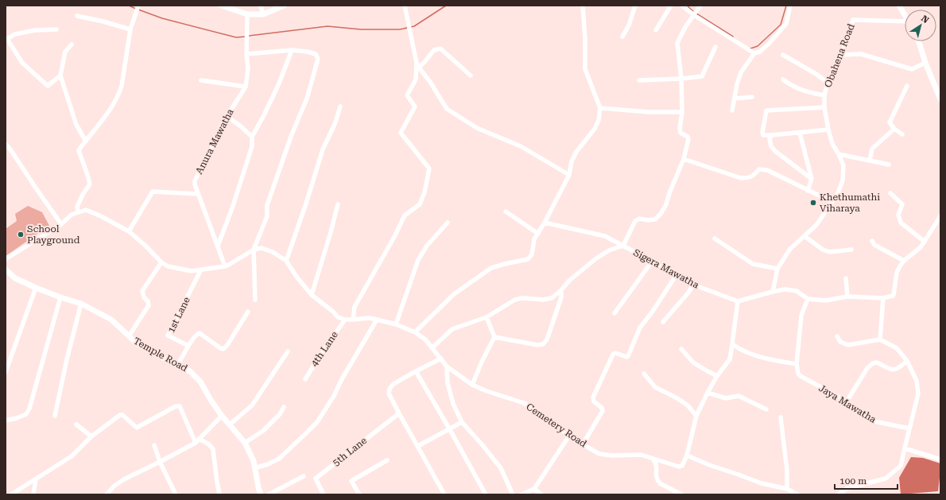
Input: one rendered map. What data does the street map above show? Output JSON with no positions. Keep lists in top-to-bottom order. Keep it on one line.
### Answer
{"streets":{"main road":["Temple Road"],"street":["Obahena Road","Anura Mawatha","Sigera Mawatha","1st Lane","4th Lane","Jaya Mawatha","Cemetery Road","5th Lane"]},"crossings":[["Sigera Mawatha","Cemetery Road"],["4th Lane","Cemetery Road"]],"places":["Khethumathi Viharaya","School Playground"],"scale_bar":"100 m","north":"top right"}
